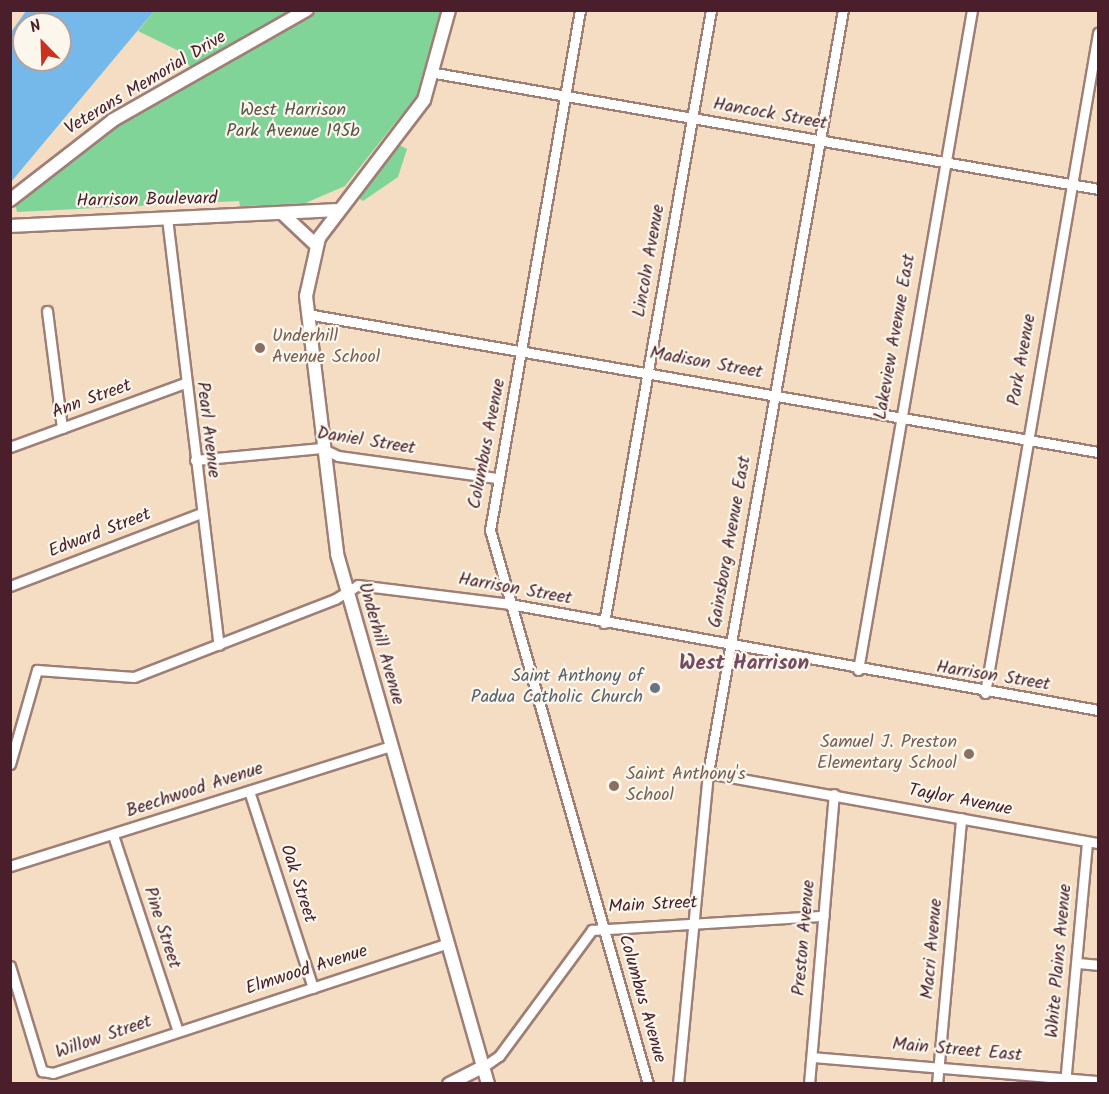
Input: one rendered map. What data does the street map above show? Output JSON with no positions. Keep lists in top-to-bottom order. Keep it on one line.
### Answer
{"streets":{"street":["Veterans Memorial Drive","Hancock Street","Harrison Boulevard","Lincoln Avenue","Lakeview Avenue East","Park Avenue","Madison Street","Ann Street","Pearl Avenue","Daniel Street","Columbus Avenue","Edward Street","Gainsborg Avenue East","Harrison Street","Underhill Avenue","Beechwood Avenue","Taylor Avenue","Oak Street","Main Street","Pine Street","Preston Avenue","Macri Avenue","White Plains Avenue","Elmwood Avenue","Willow Street","Main Street East"]},"crossings":[["Hancock Street","Lincoln Avenue"],["Hancock Street","Lakeview Avenue East"],["Hancock Street","Park Avenue"],["Hancock Street","Columbus Avenue"],["Hancock Street","Gainsborg Avenue East"],["Harrison Boulevard","Pearl Avenue"],["Harrison Boulevard","Underhill Avenue"],["Lincoln Avenue","Madison Street"],["Lincoln Avenue","Harrison Street"],["Lakeview Avenue East","Madison Street"],["Lakeview Avenue East","Harrison Street"],["Park Avenue","Madison Street"],["Park Avenue","Harrison Street"],["Madison Street","Columbus Avenue"],["Madison Street","Gainsborg Avenue East"],["Madison Street","Underhill Avenue"],["Ann Street","Pearl Avenue"],["Pearl Avenue","Daniel Street"],["Pearl Avenue","Edward Street"],["Pearl Avenue","Harrison Street"],["Daniel Street","Columbus Avenue"],["Daniel Street","Underhill Avenue"],["Columbus Avenue","Harrison Street"],["Columbus Avenue","Main Street"],["Gainsborg Avenue East","Harrison Street"],["Gainsborg Avenue East","Taylor Avenue"],["Gainsborg Avenue East","Main Street"],["Harrison Street","Underhill Avenue"],["Underhill Avenue","Beechwood Avenue"],["Underhill Avenue","Main Street"],["Underhill Avenue","Elmwood Avenue"],["Beechwood Avenue","Oak Street"],["Beechwood Avenue","Pine Street"],["Taylor Avenue","Preston Avenue"],["Taylor Avenue","Macri Avenue"],["Taylor Avenue","White Plains Avenue"],["Oak Street","Elmwood Avenue"],["Main Street","Preston Avenue"],["Pine Street","Elmwood Avenue"],["Pine Street","Willow Street"],["Preston Avenue","Main Street East"],["Macri Avenue","Main Street East"],["White Plains Avenue","Main Street East"],["Elmwood Avenue","Willow Street"]],"districts":["West Harrison"],"parks":["West Harrison Park Avenue 195b"],"places":["Underhill Avenue School","Saint Anthony of Padua Catholic Church","Samuel J. Preston Elementary School","Saint Anthony's School"],"north":"top left"}
